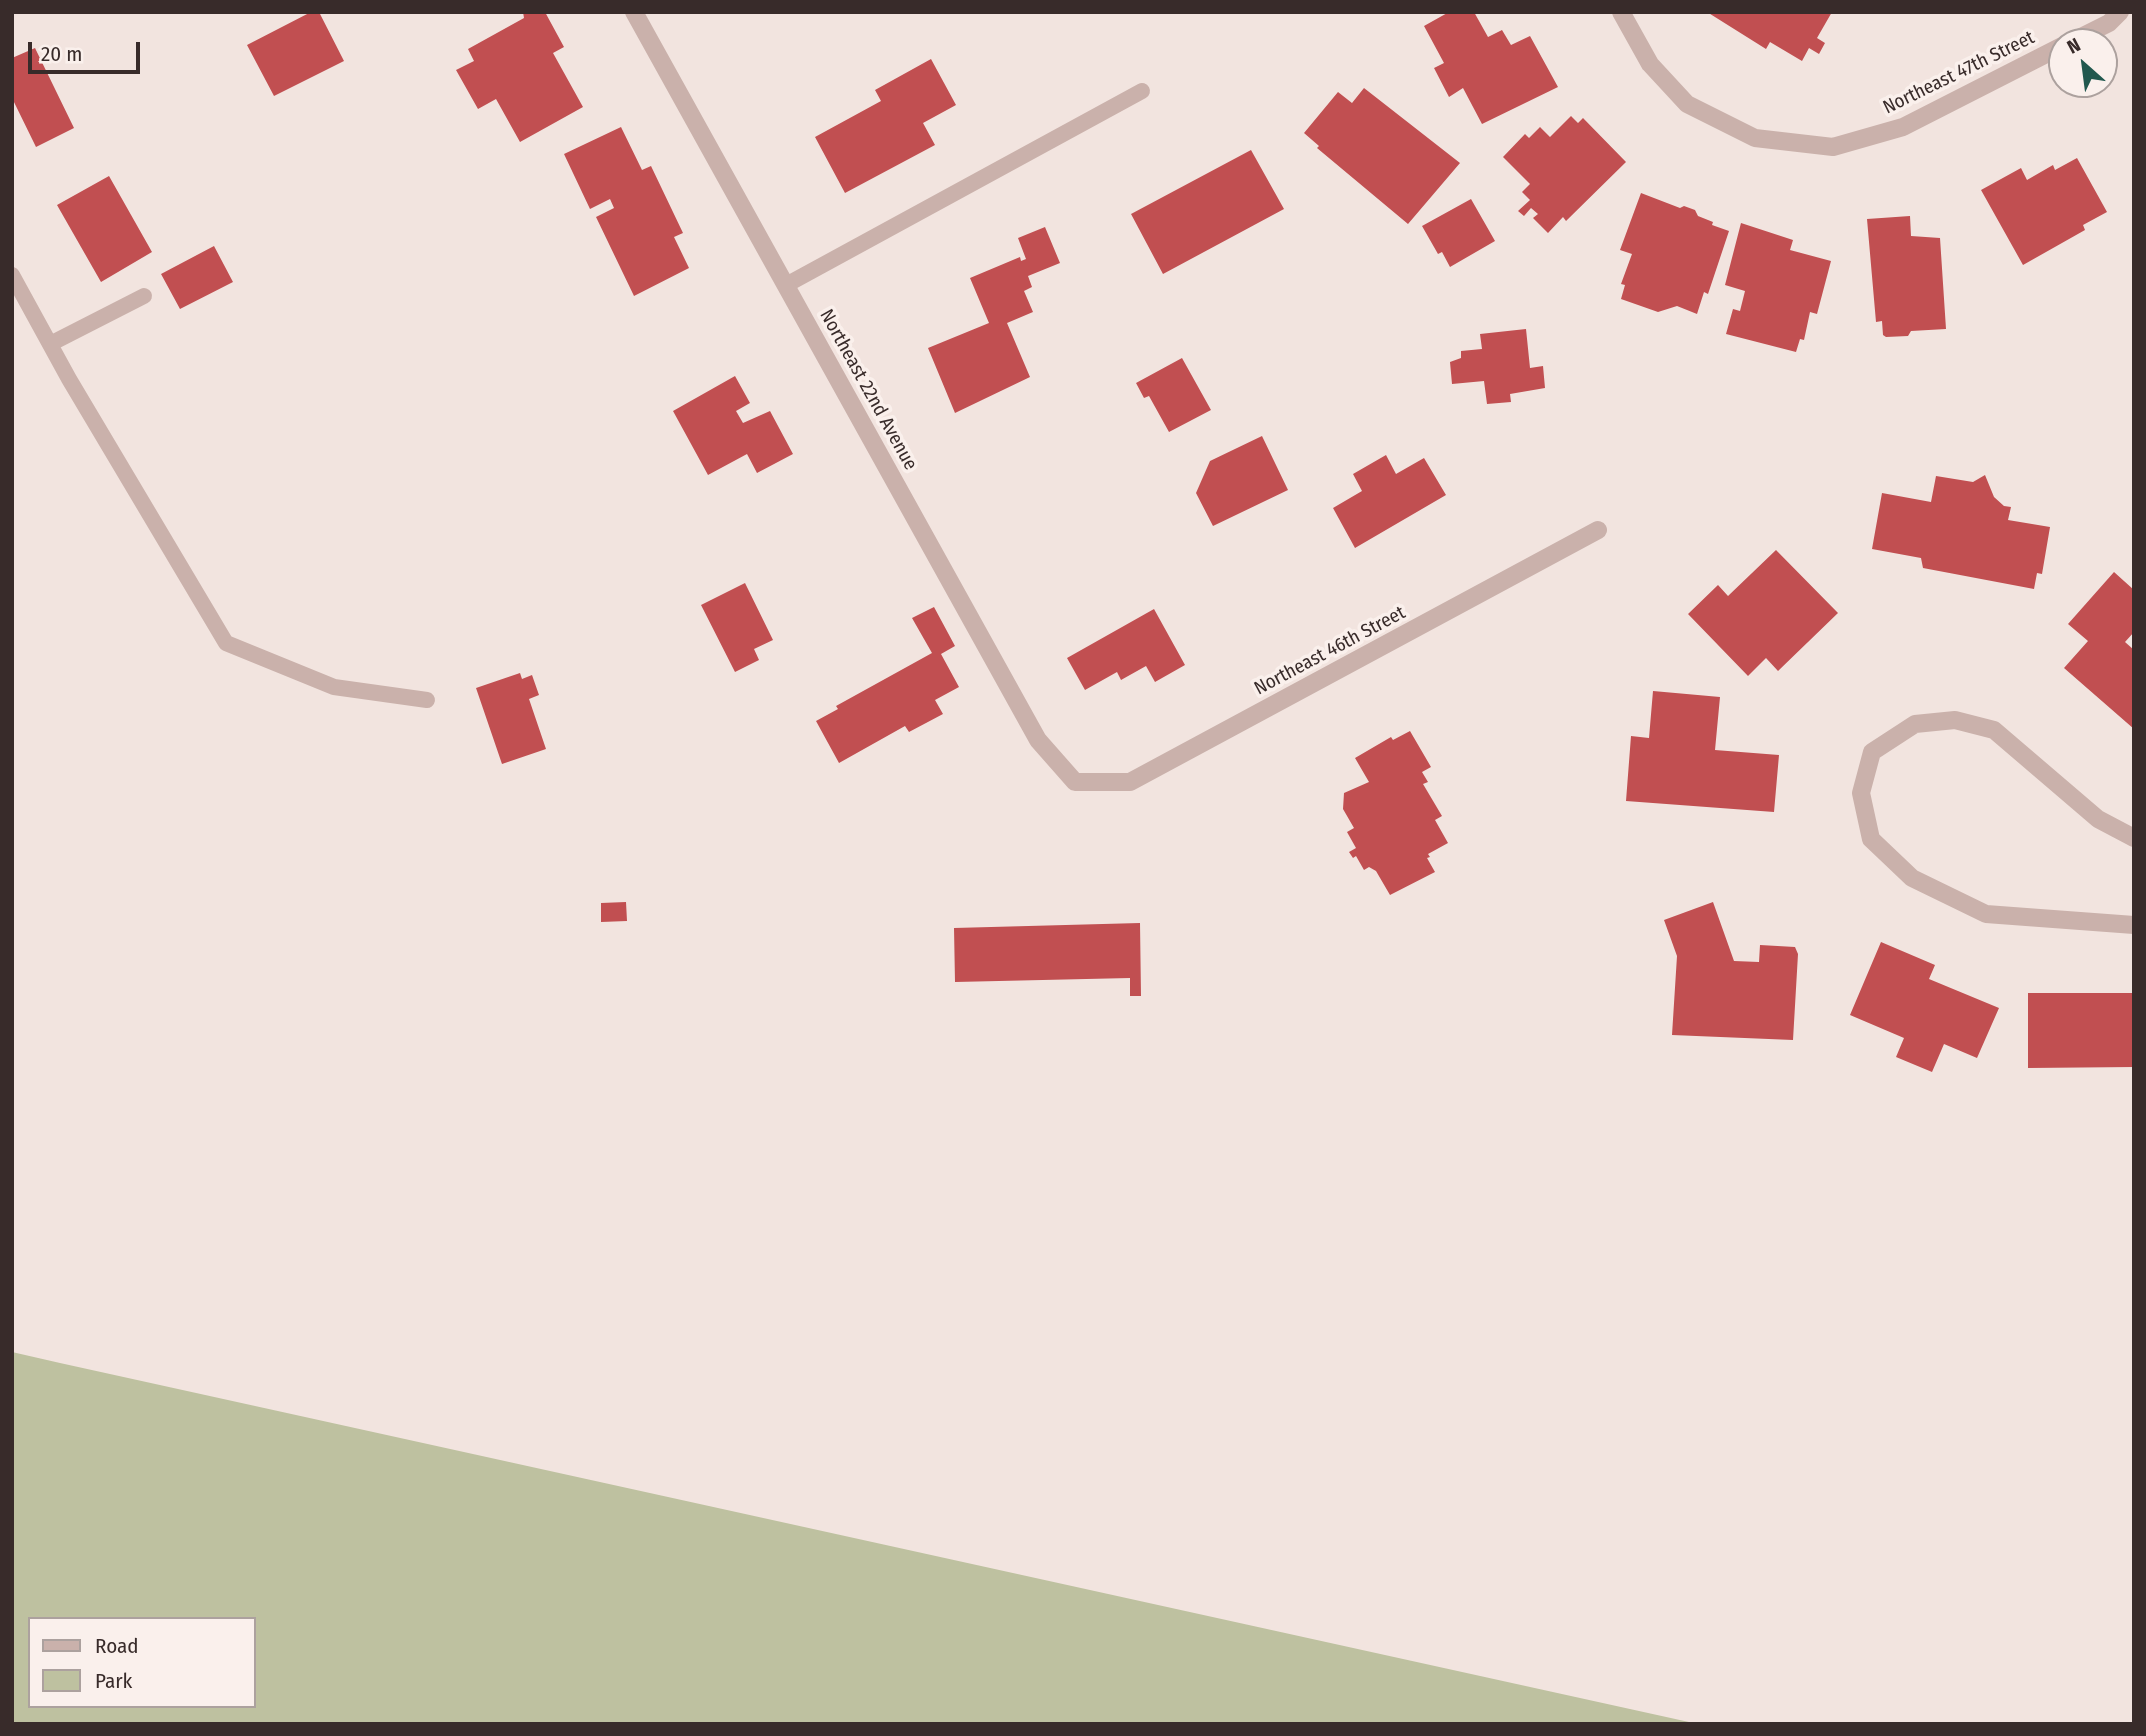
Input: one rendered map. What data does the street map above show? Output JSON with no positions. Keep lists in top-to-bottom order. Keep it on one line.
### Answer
{"streets":{"street":["Northeast 47th Street","Northeast 22nd Avenue","Northeast 46th Street"]},"crossings":[["Northeast 22nd Avenue","Northeast 46th Street"]],"legend":["Road","Park"],"scale_bar":"20 m","north":"top left"}
